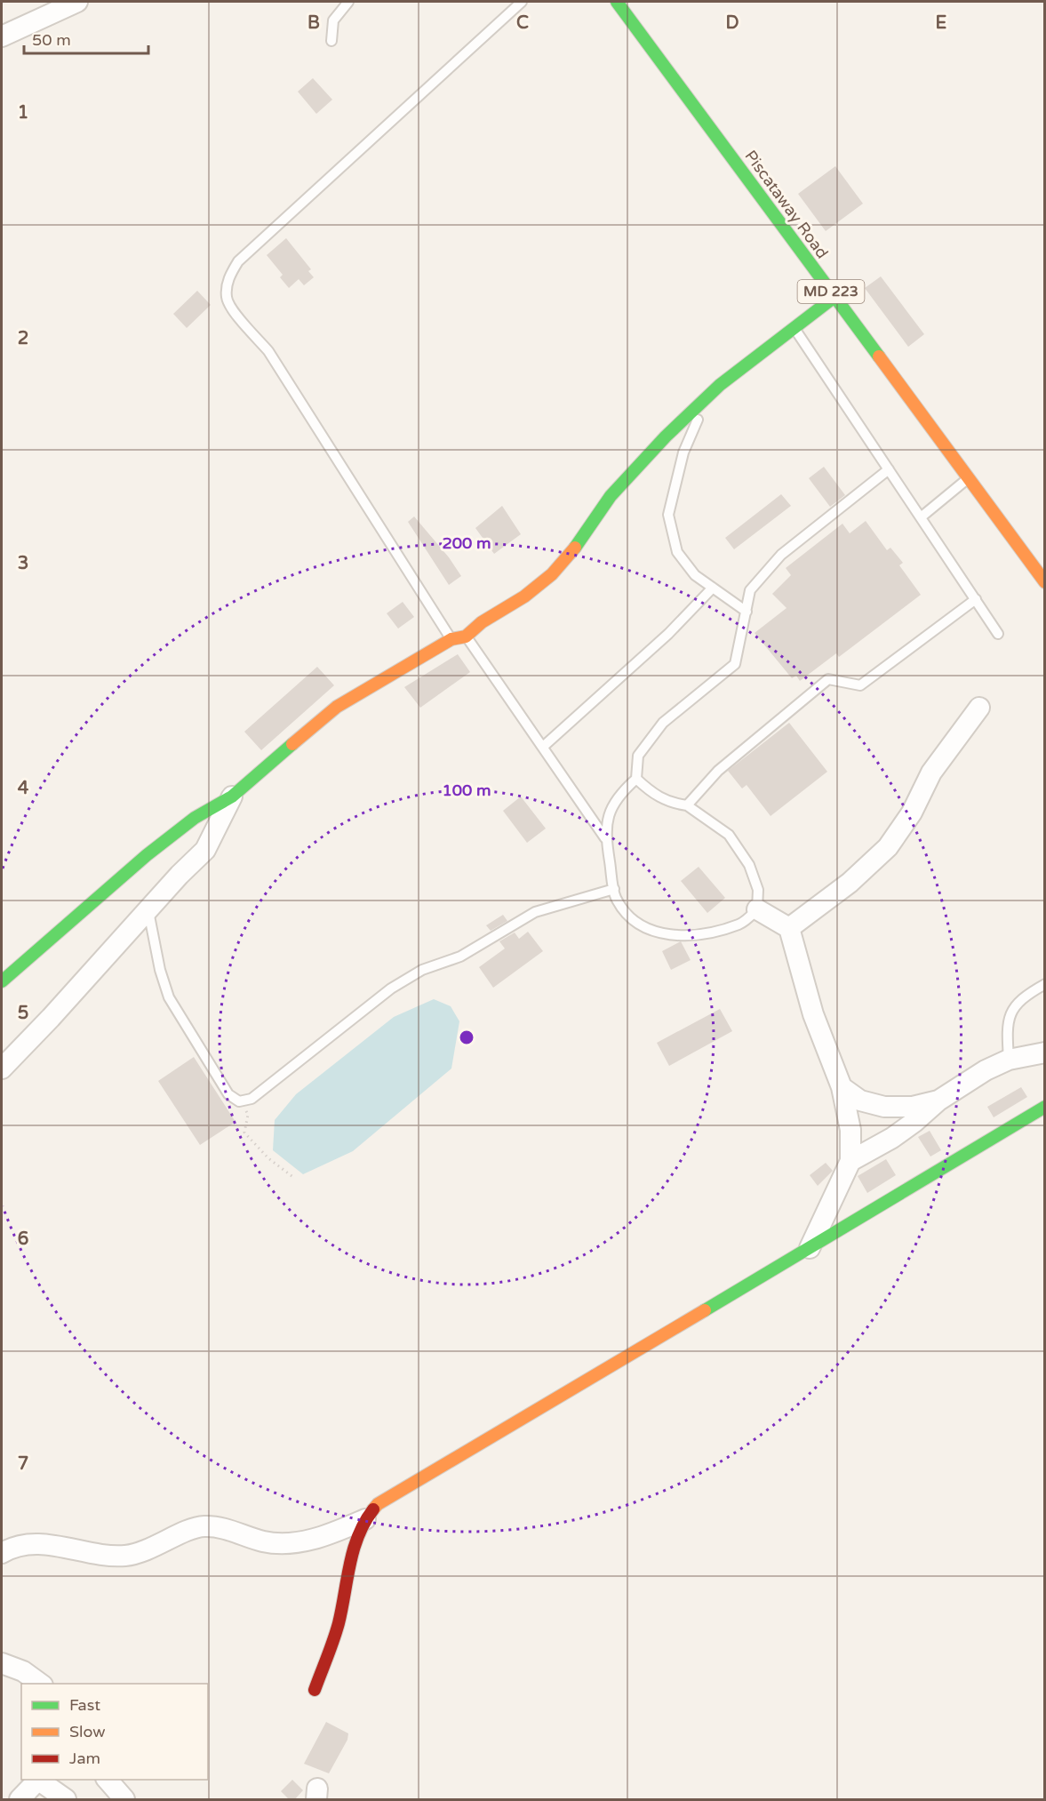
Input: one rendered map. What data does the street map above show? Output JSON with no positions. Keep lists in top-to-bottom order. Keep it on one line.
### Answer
{"streets":{"street":["Piscataway Road","MD 223"]},"legend":["Fast","Slow","Jam"],"scale_bar":"50 m","grid":{"columns":["B","C","D","E"],"rows":["1","2","3","4","5","6","7"]},"rings":["200 m","100 m"]}
